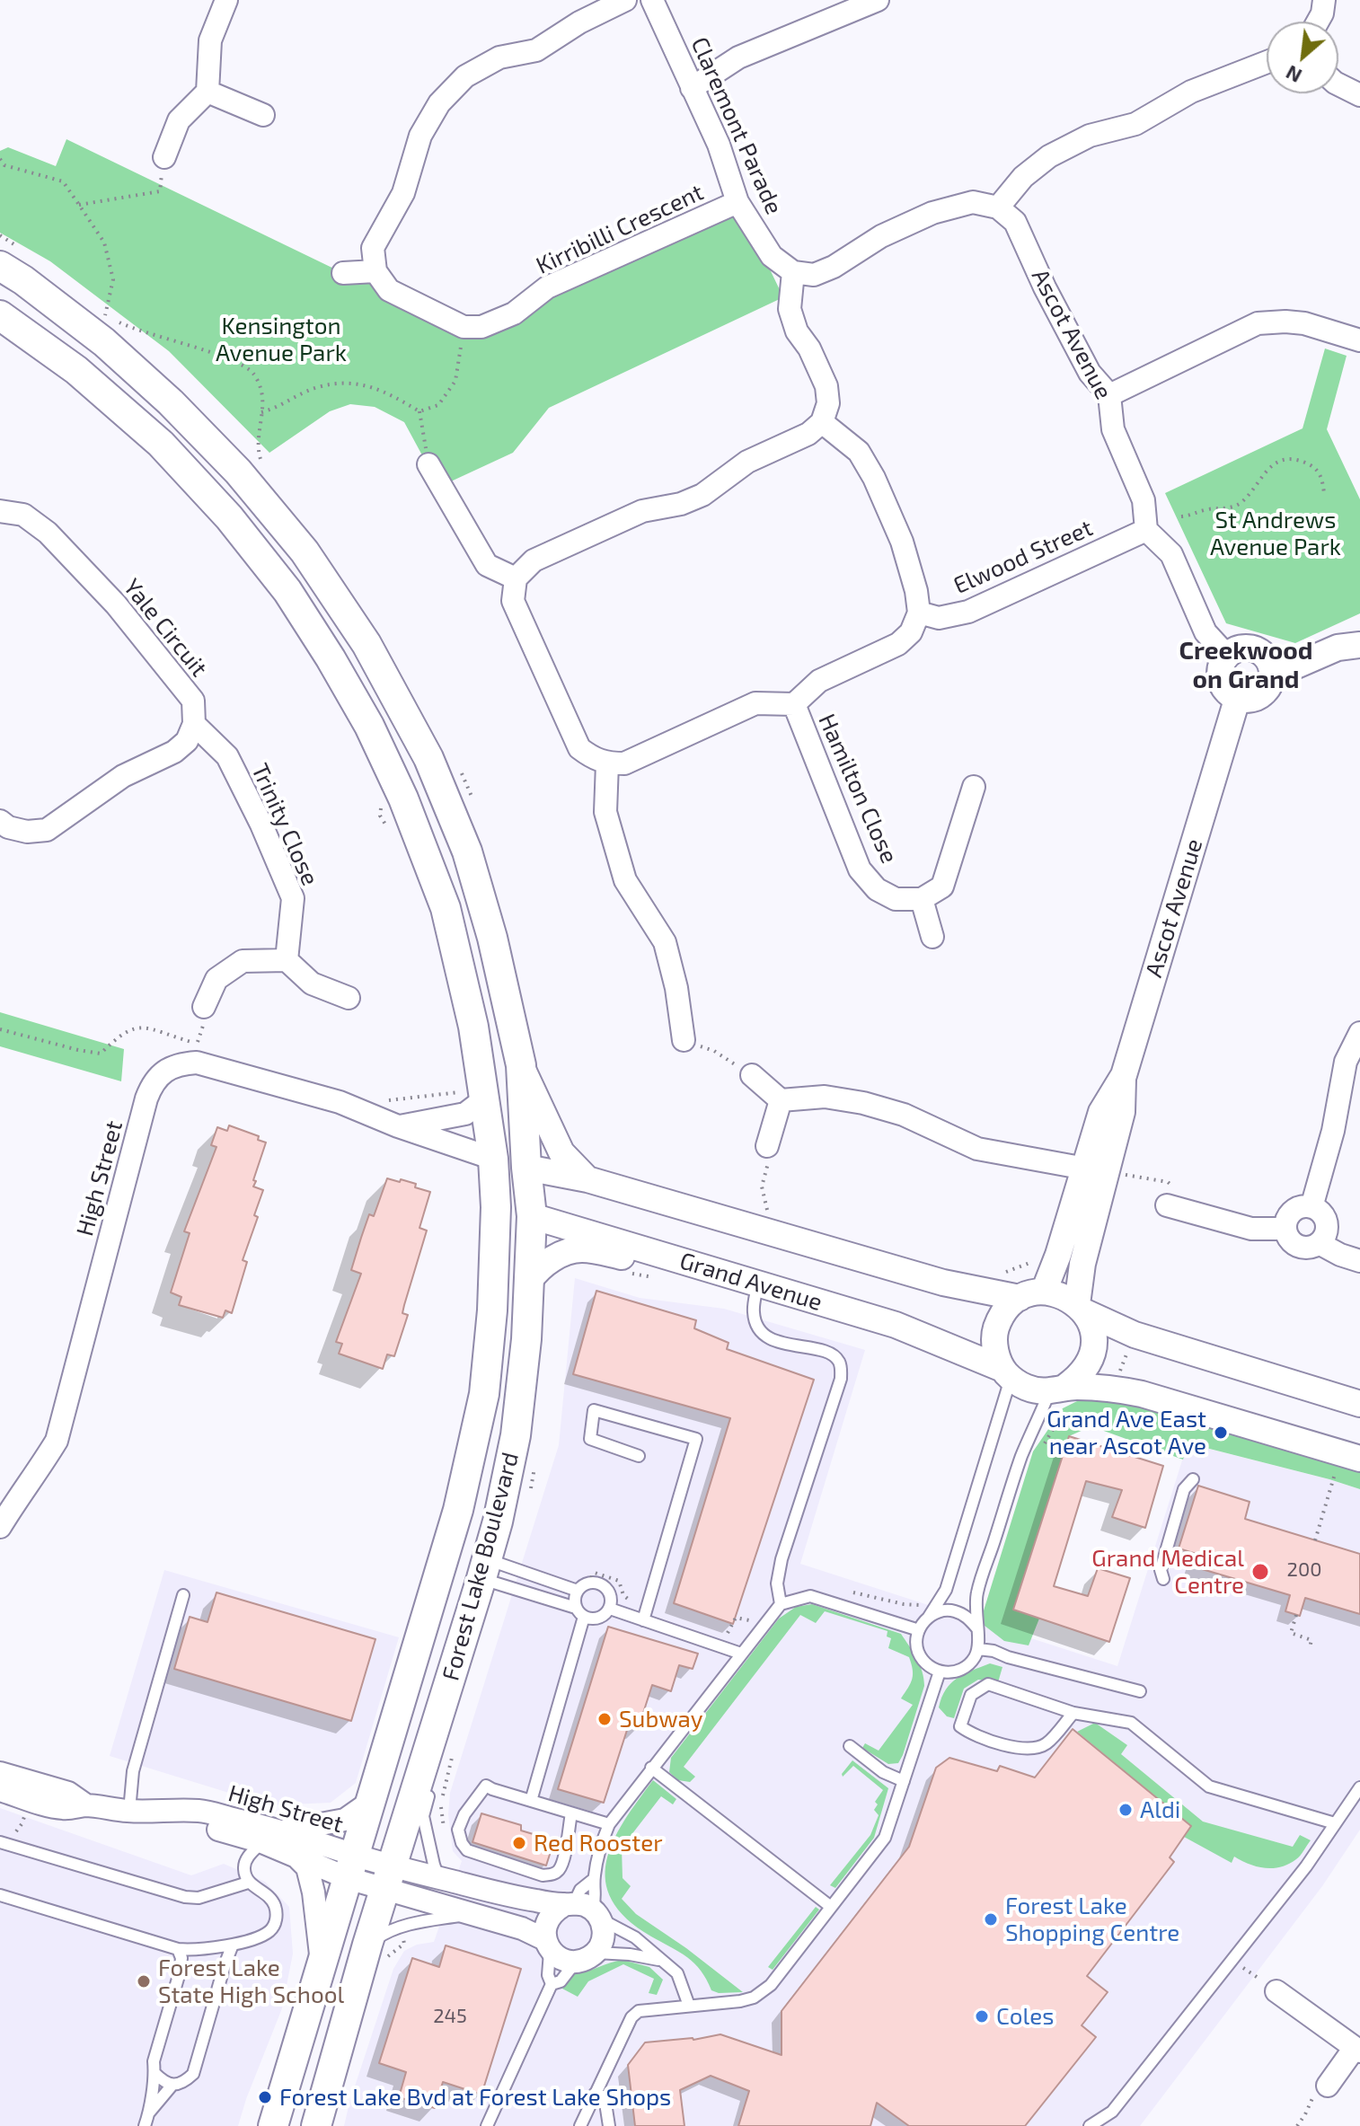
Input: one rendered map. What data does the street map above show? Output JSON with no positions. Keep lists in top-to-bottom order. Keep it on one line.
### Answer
{"streets":{"main road":["Grand Avenue","Forest Lake Boulevard"],"street":["Claremont Parade","Kirribilli Crescent","Ascot Avenue","Elwood Street","Yale Circuit","Hamilton Close","Trinity Close","High Street"]},"crossings":[["Claremont Parade","Kirribilli Crescent"],["Ascot Avenue","Elwood Street"],["Ascot Avenue","Grand Avenue"],["Yale Circuit","Trinity Close"],["High Street","Forest Lake Boulevard"],["Grand Avenue","Forest Lake Boulevard"]],"districts":["Creekwood on Grand"],"parks":["Kensington Avenue Park","St Andrews Avenue Park"],"places":["Grand Ave East near Ascot Ave","Grand Medical Centre","Subway","Aldi","Red Rooster","Forest Lake Shopping Centre","Forest Lake State High School","Coles","Forest Lake Bvd at Forest Lake Shops"],"house_numbers":["200","245"],"north":"bottom left"}
